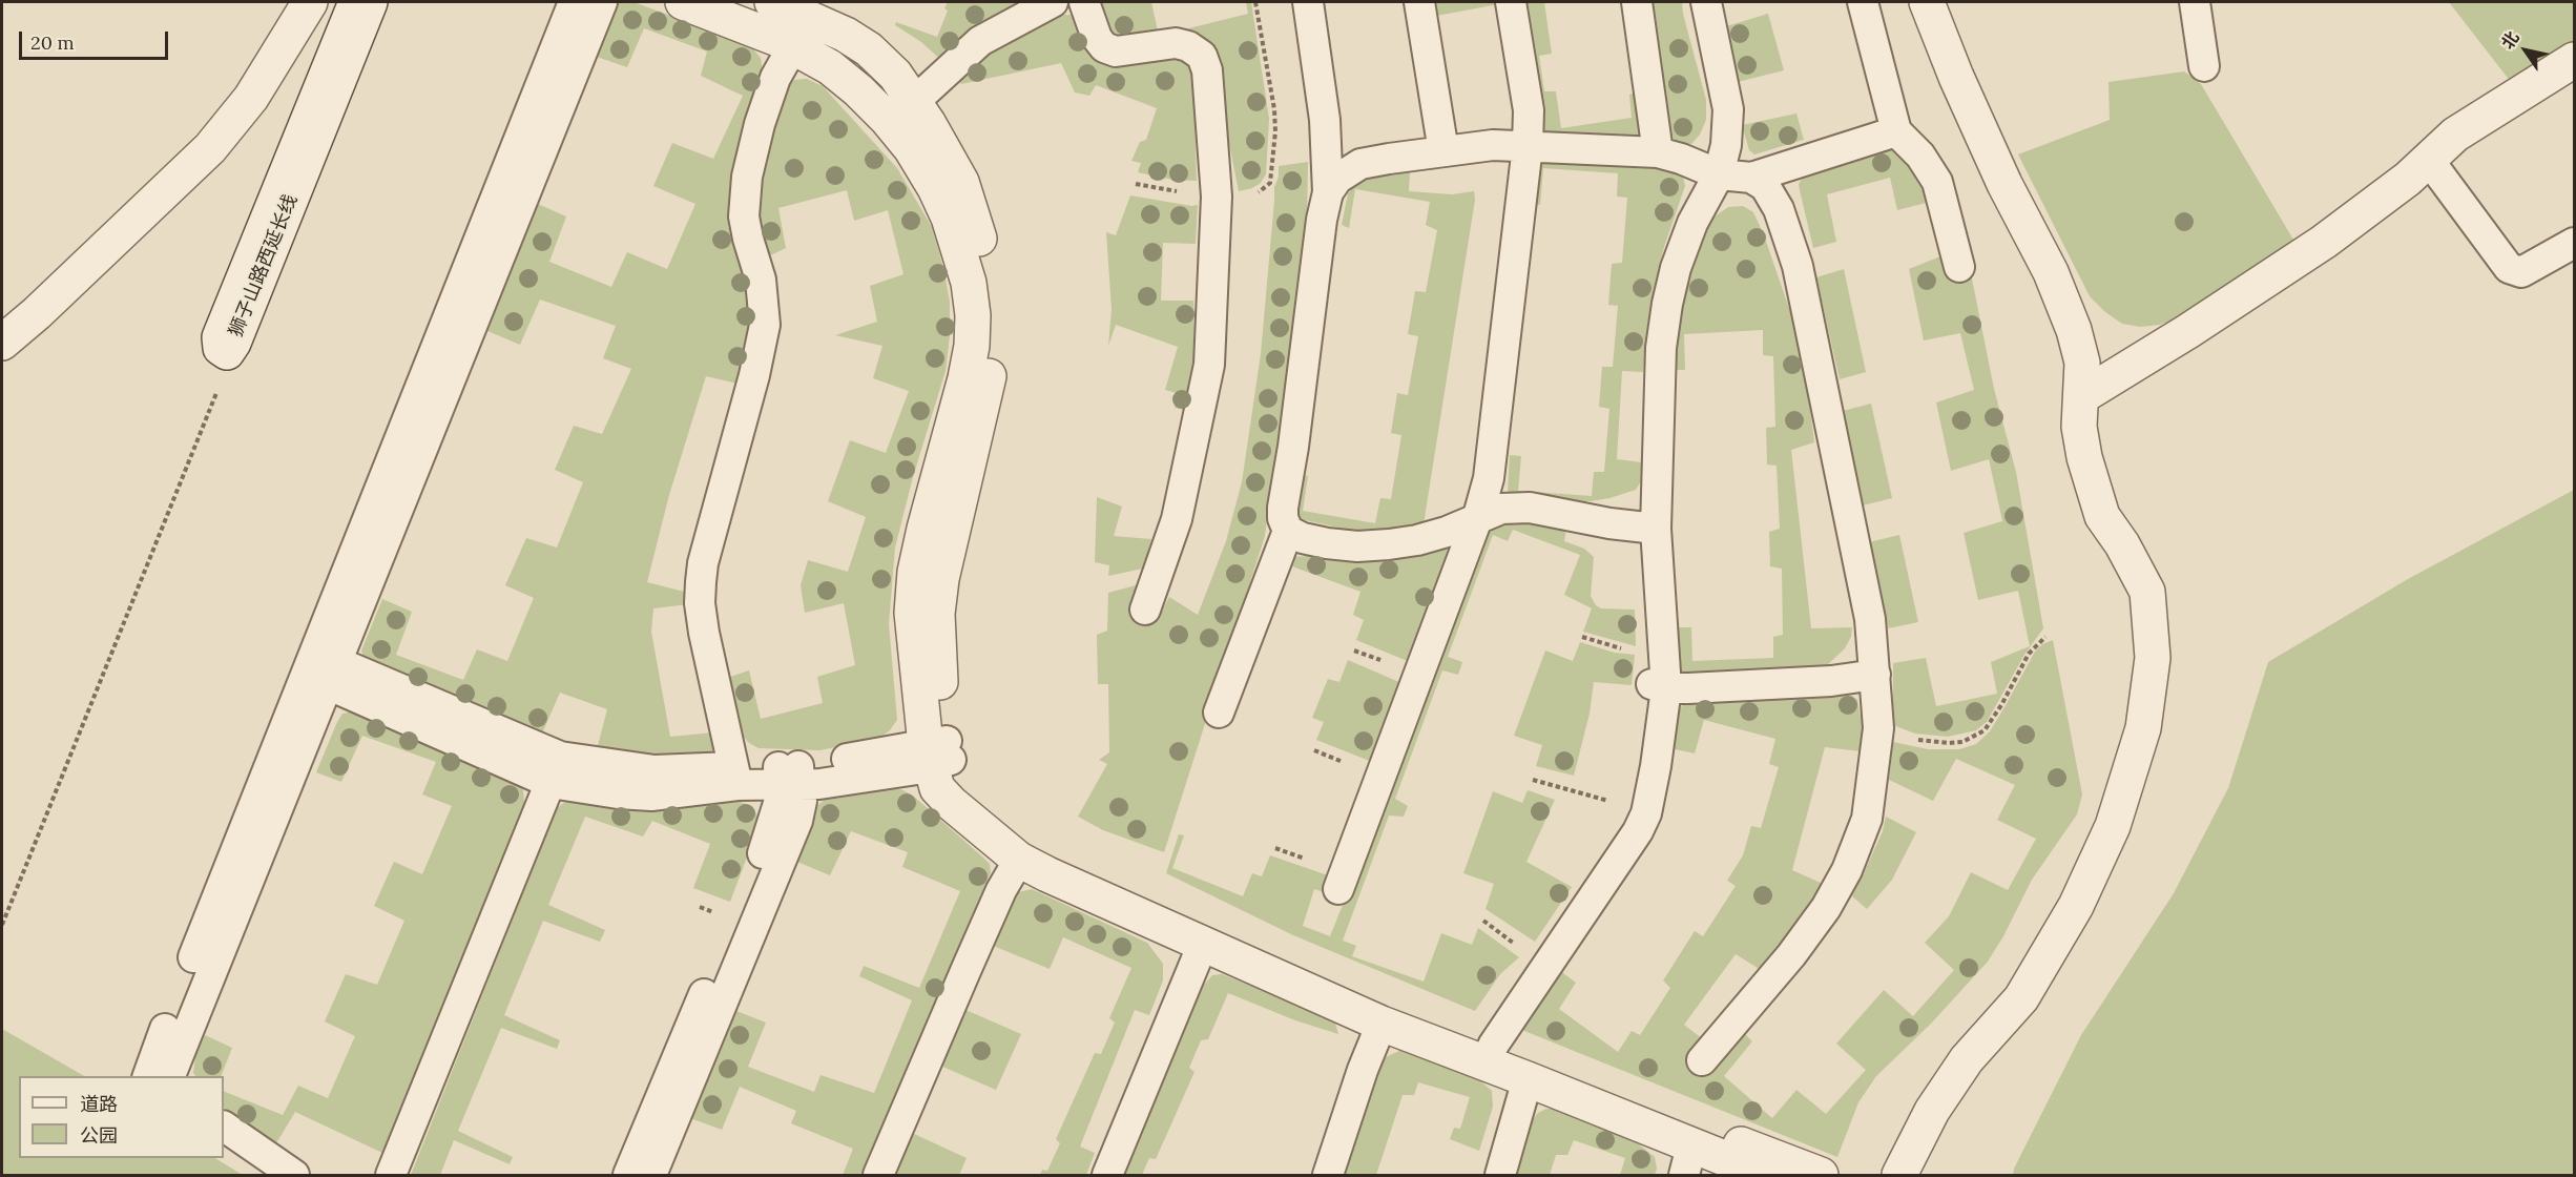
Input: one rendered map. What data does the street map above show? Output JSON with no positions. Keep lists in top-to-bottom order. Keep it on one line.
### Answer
{"streets":{"street":["狮子山路西延长线"]},"legend":["道路","公园"],"scale_bar":"20 m","north":"top left"}
